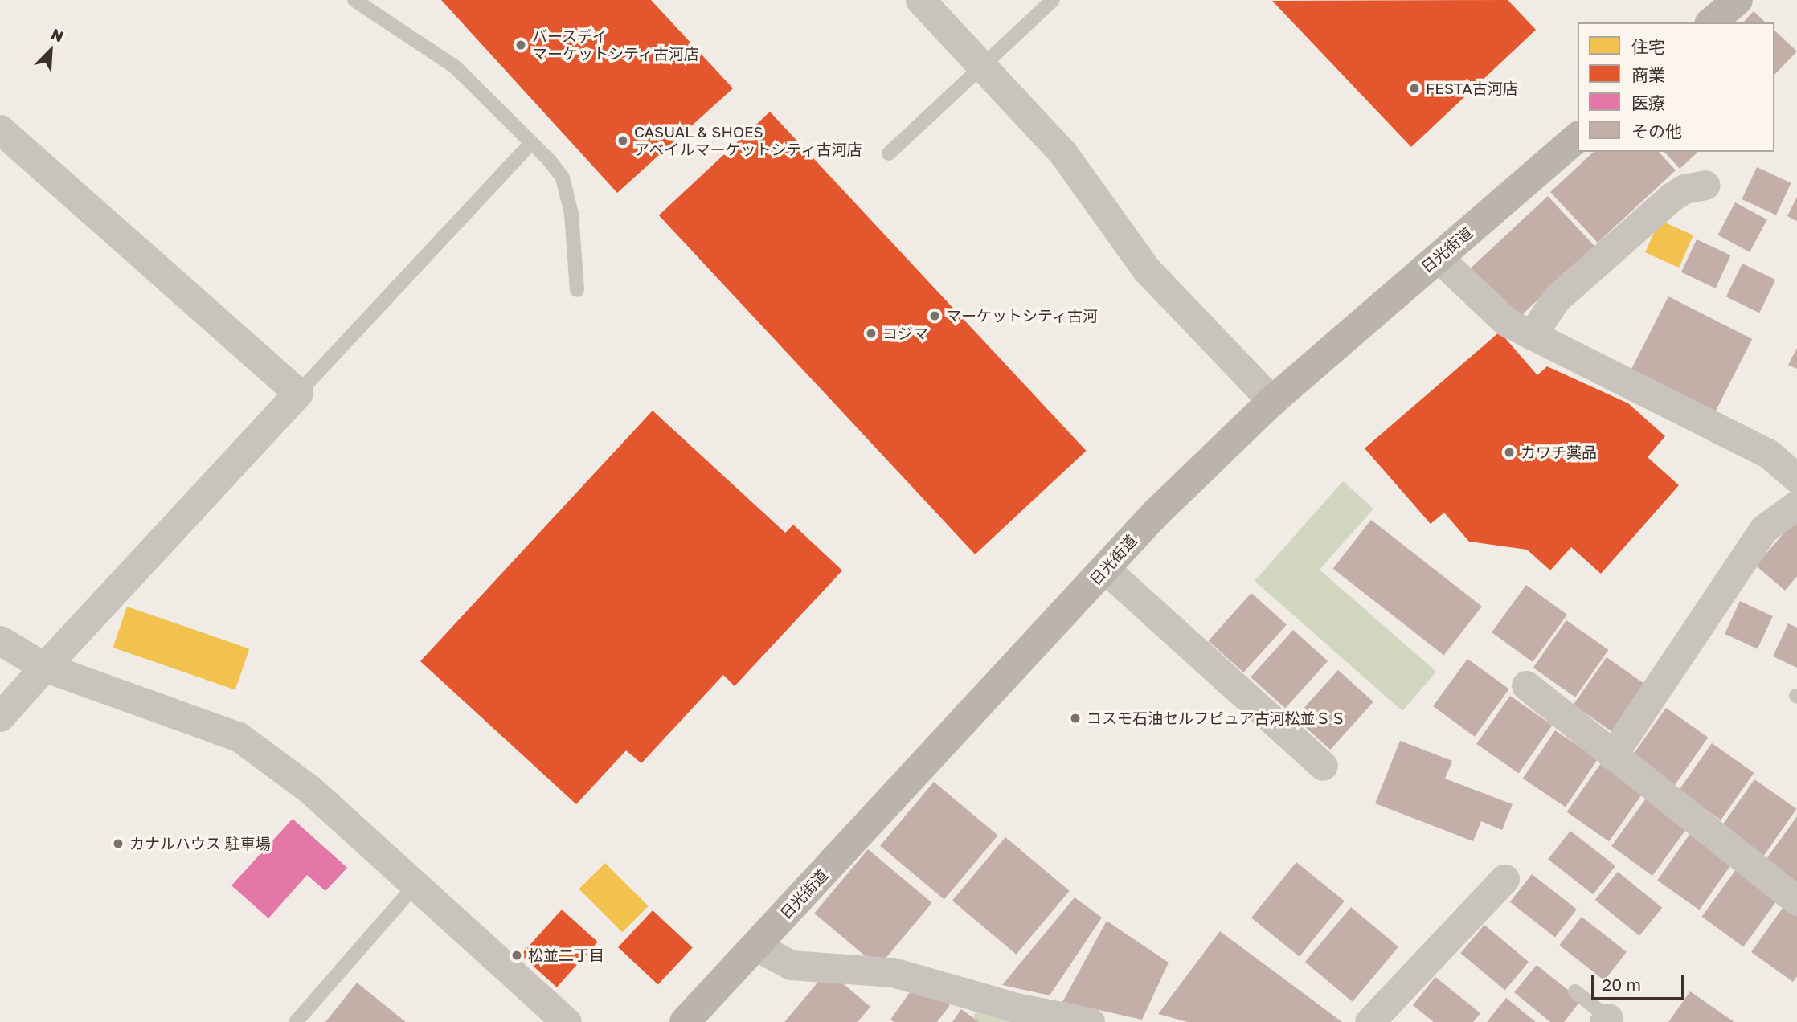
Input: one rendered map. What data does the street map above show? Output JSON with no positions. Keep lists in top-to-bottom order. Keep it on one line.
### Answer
{"streets":{"main road":["日光街道"]},"places":["バースデイ マーケットシティ古河店","FESTA古河店","CASUAL & SHOES アベイルマーケットシティ古河店","マーケットシティ古河","コジマ","カワチ薬品","コスモ石油セルフピュア古河松並ＳＳ","カナルハウス 駐車場","松並二丁目"],"legend":["住宅","商業","医療","その他"],"scale_bar":"20 m","north":"top right"}
